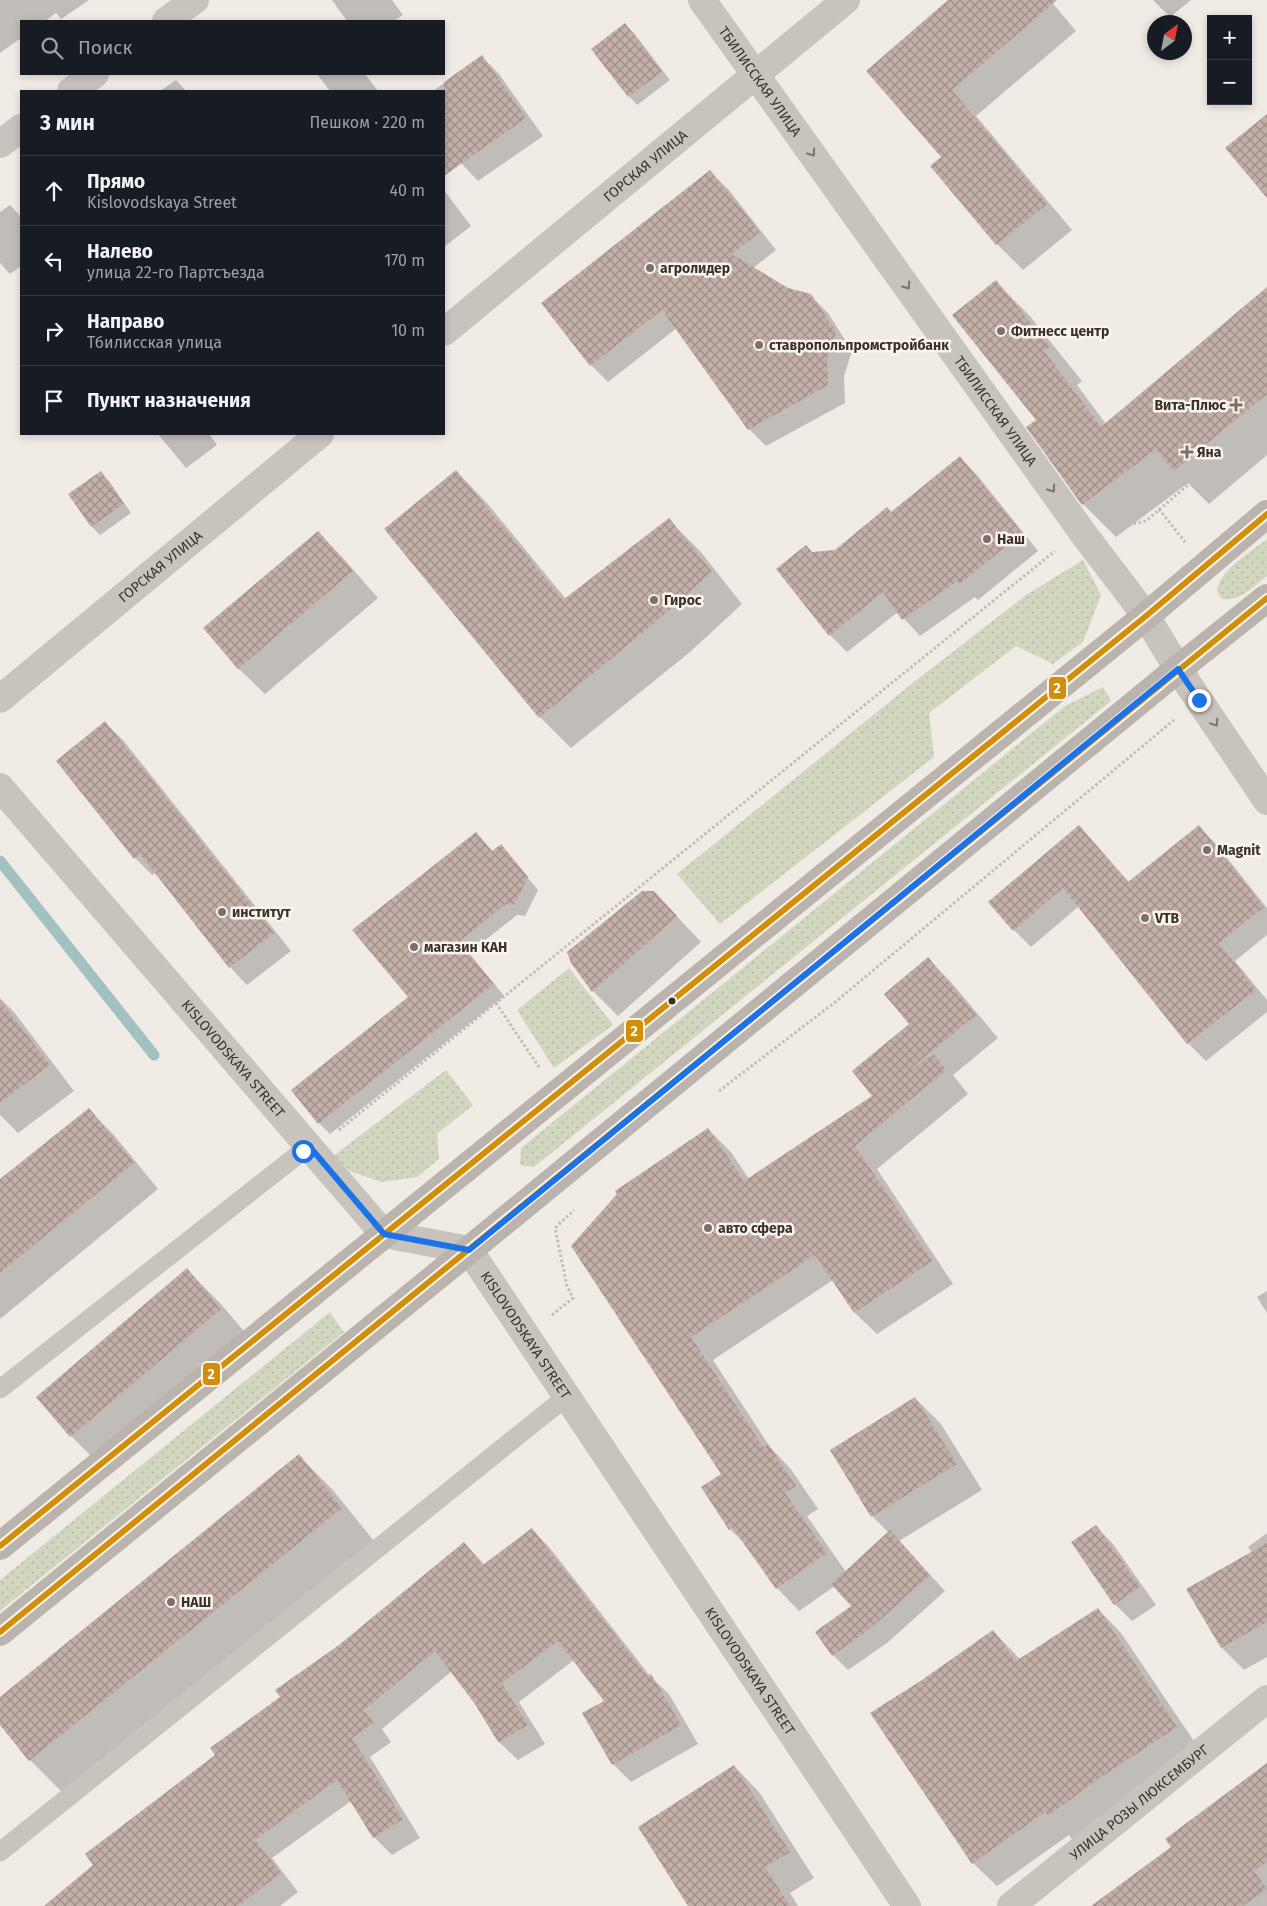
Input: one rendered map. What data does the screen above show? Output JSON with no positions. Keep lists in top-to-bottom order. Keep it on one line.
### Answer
{"streets":{"street":["ТБИЛИССКАЯ УЛИЦА","ГОРСКАЯ УЛИЦА","KISLOVODSKAYA STREET","УЛИЦА РОЗЫ ЛЮКСЕМБУРГ"]},"crossings":[["ТБИЛИССКАЯ УЛИЦА","ГОРСКАЯ УЛИЦА"]],"one_way":["ТБИЛИССКАЯ УЛИЦА"],"places":{"other":["агролидер","Фитнесс центр","ставропольпромстройбанк","Наш","Гирос","Magnit","институт","VTB","магазин КАН","авто сфера","НАШ"],"health":["Вита-Плюс","Яна"]},"lines":["transit line 2"],"north":"top right","page":{"map_buttons":["+","−"],"search":"Поиск","heading":["3 мин","Пешком · 220 m"],"list":[["Прямо","Kislovodskaya Street","40 m"],["Налево","улица 22-го Партсъезда","170 m"],["Направо","Тбилисская улица","10 m"],"Пункт назначения"]}}
